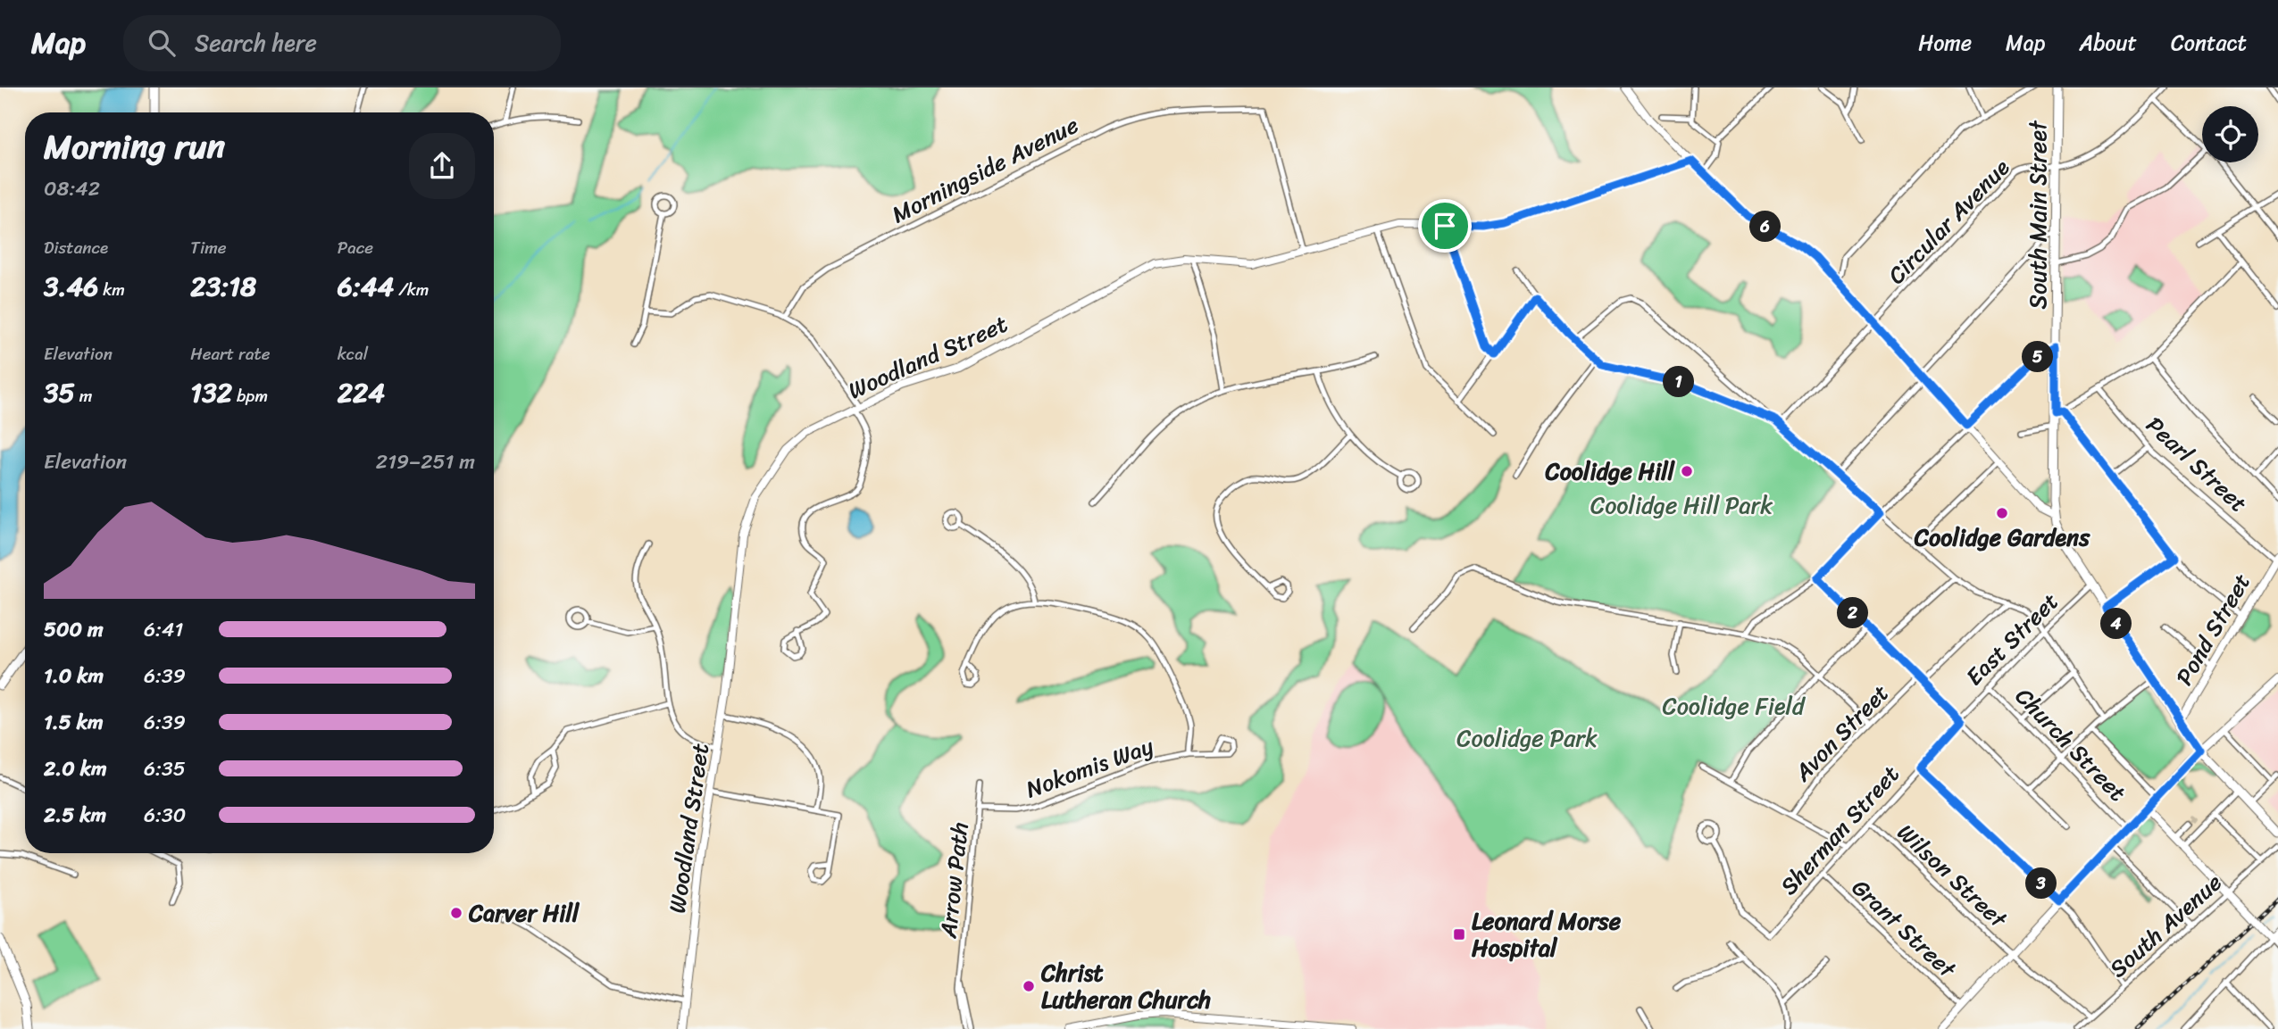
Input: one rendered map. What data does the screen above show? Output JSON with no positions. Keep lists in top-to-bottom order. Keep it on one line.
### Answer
{"streets":{"main road":["South Main Street"],"street":["Morningside Avenue","Circular Avenue","Woodland Street","Pearl Street","Pond Street","East Street","Avon Street","Church Street","Nokomis Way","Sherman Street","Wilson Street","Arrow Path","South Avenue","Grant Street"]},"crossings":[["Morningside Avenue","Woodland Street"],["South Main Street","Circular Avenue"],["South Main Street","Pond Street"],["South Main Street","East Street"],["Pearl Street","Pond Street"],["East Street","Church Street"],["East Street","Sherman Street"],["Nokomis Way","Arrow Path"],["Sherman Street","Wilson Street"],["Sherman Street","Grant Street"],["Wilson Street","South Avenue"]],"parks":["Coolidge Hill Park","Coolidge Field","Coolidge Park"],"places":{"other":["Coolidge Hill","Coolidge Gardens","Carver Hill","Christ Lutheran Church"],"transit":["Leonard Morse Hospital"]},"page":{"header":"Map","search":"Search here","nav":["Home","Map","About","Contact"],"heading":["Morning run","08:42"],"pins":["6","5","1","2","4","3"],"stats":[["Distance","3.46 km"],["Time","23:18"],["Pace","6:44 /km"],["Elevation","35 m"],["Heart rate","132 bpm"],["kcal","224"]],"chart":["Elevation","219–251 m"],"list":[{"name":"500 m","note":"6:41"},{"name":"1.0 km","note":"6:39"},{"name":"1.5 km","note":"6:39"},{"name":"2.0 km","note":"6:35"},{"name":"2.5 km","note":"6:30"}]}}
